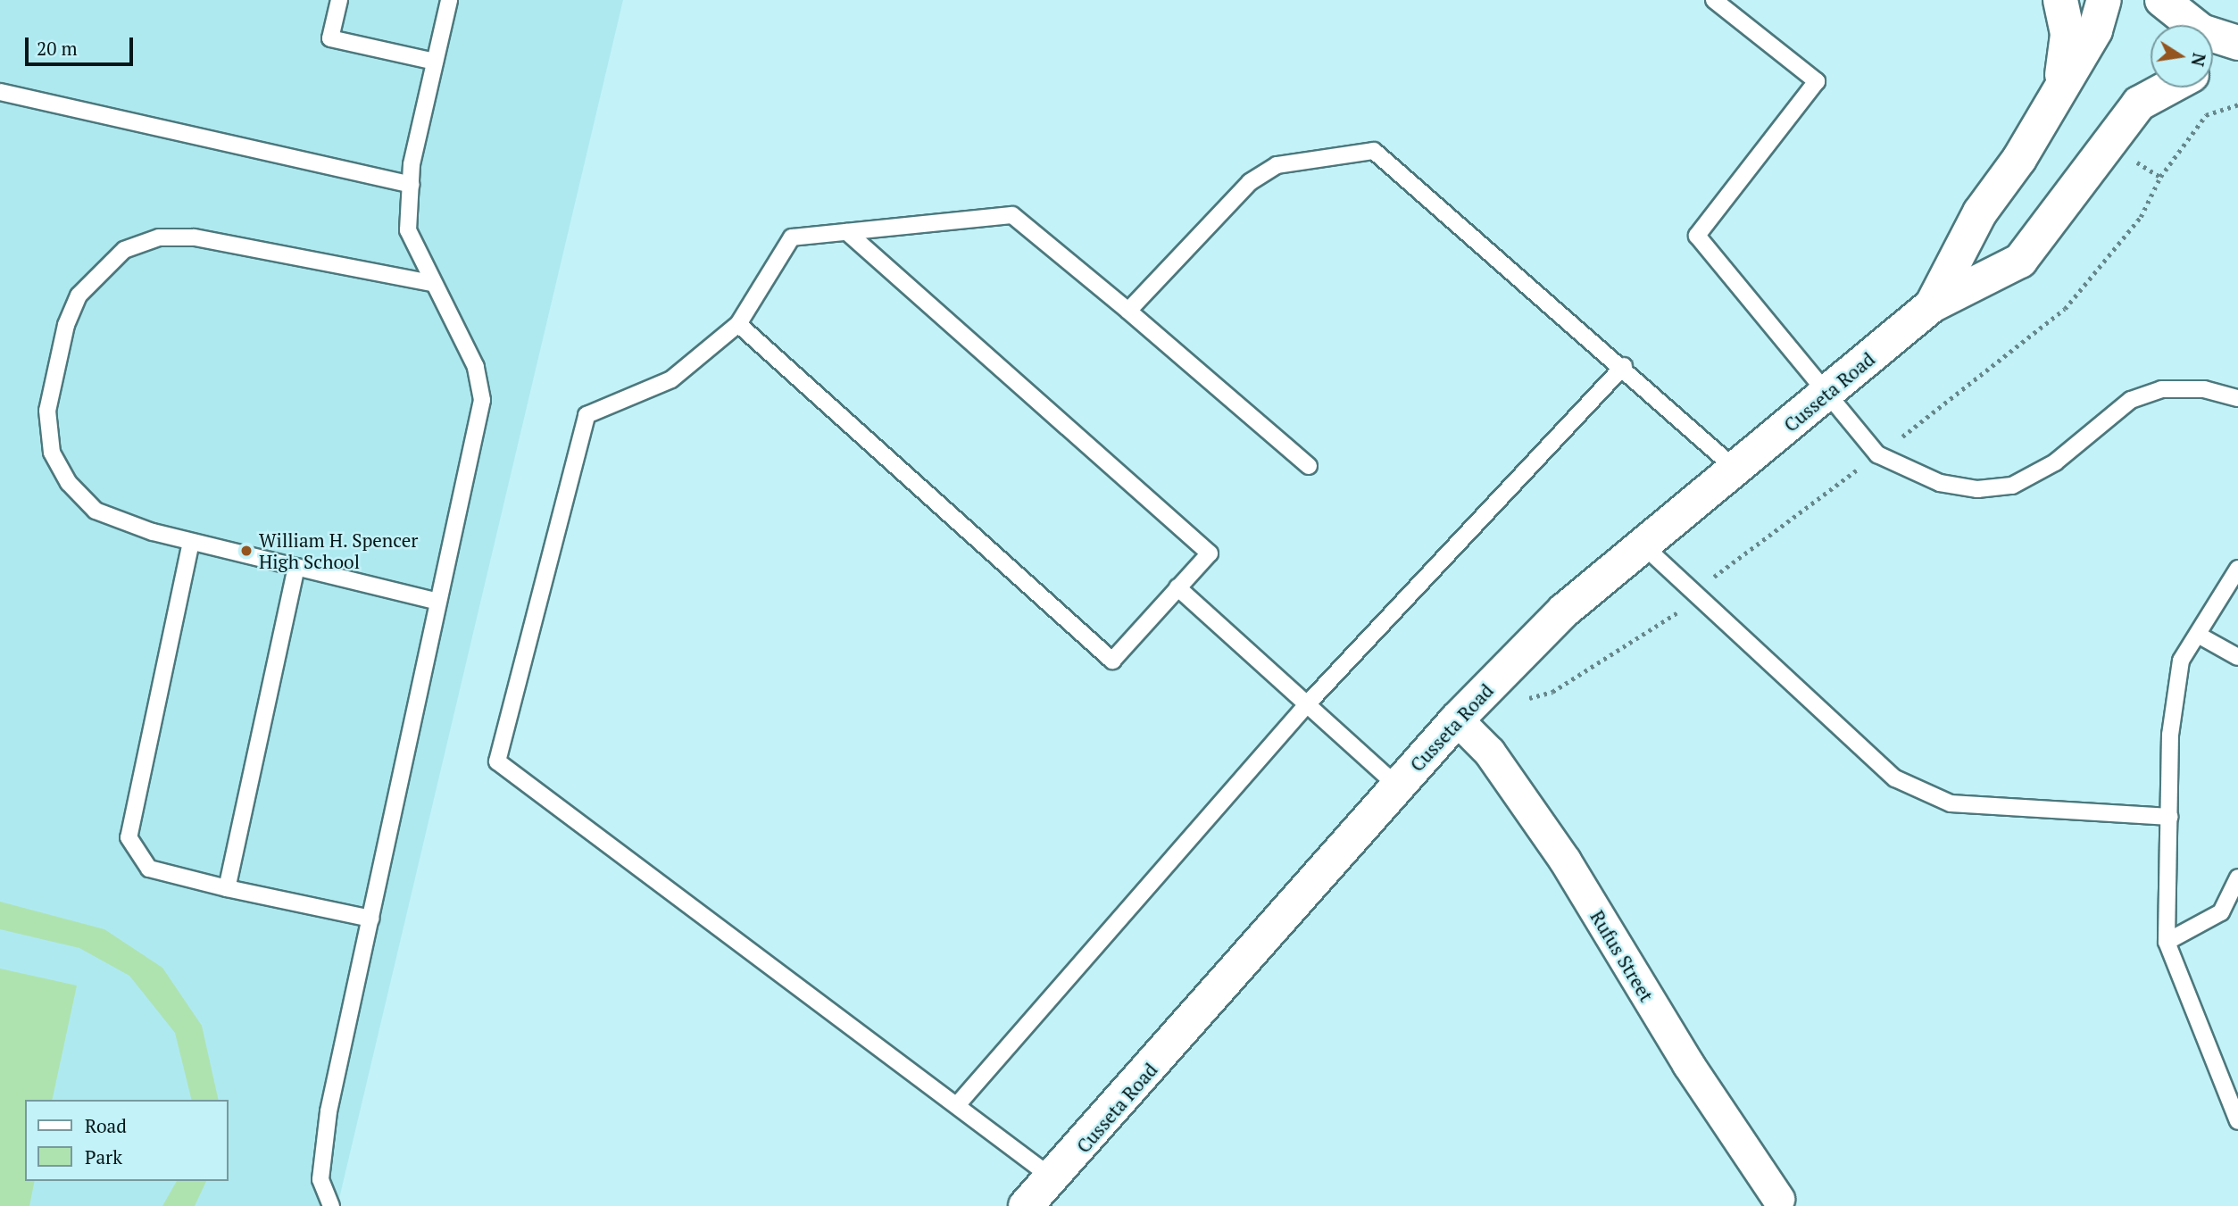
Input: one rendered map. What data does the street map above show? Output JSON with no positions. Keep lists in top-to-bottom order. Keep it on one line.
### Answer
{"streets":{"street":["Cusseta Road","Rufus Street"]},"crossings":[["Cusseta Road","Rufus Street"]],"places":["William H. Spencer High School"],"legend":["Road","Park"],"scale_bar":"20 m","north":"right"}
